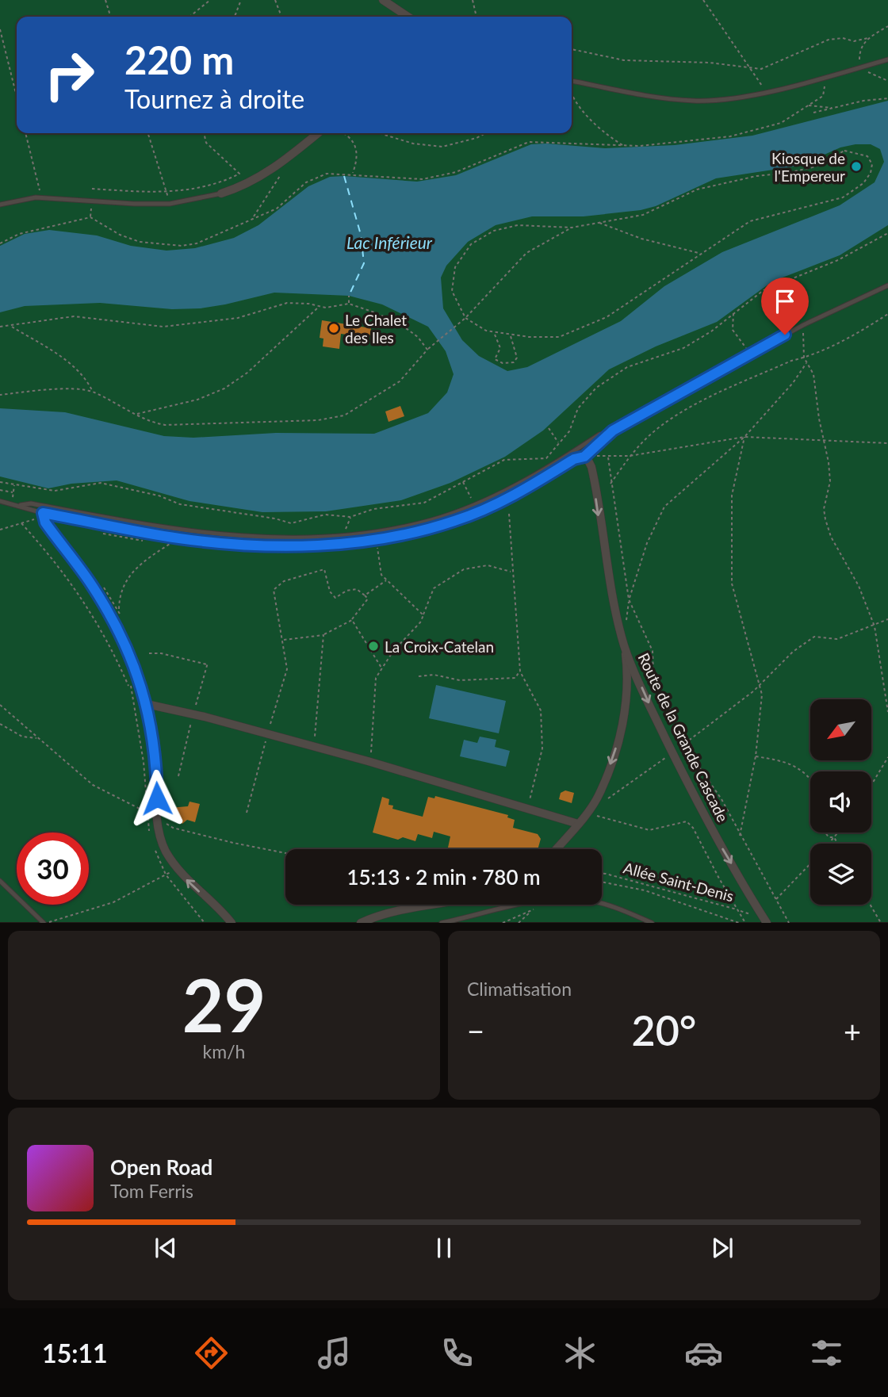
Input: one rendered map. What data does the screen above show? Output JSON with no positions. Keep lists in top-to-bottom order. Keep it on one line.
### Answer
{"streets":{"street":["Route de la Grande Cascade"],"path":["Allée Saint-Denis"]},"one_way":["Route de la Grande Cascade"],"water":["Lac Inférieur"],"places":["Kiosque de l'Empereur","Le Chalet des Iles","La Croix-Catelan"],"north":"bottom left","page":{"turn":["220 m","Tournez à droite"],"limit":"30","trip":"15:13 · 2 min · 780 m","tile":[["29","km/h"],"Climatisation"],"heat":["−","20°","+"],"song":["Open Road","Tom Ferris"],"tabs":"15:11"}}
